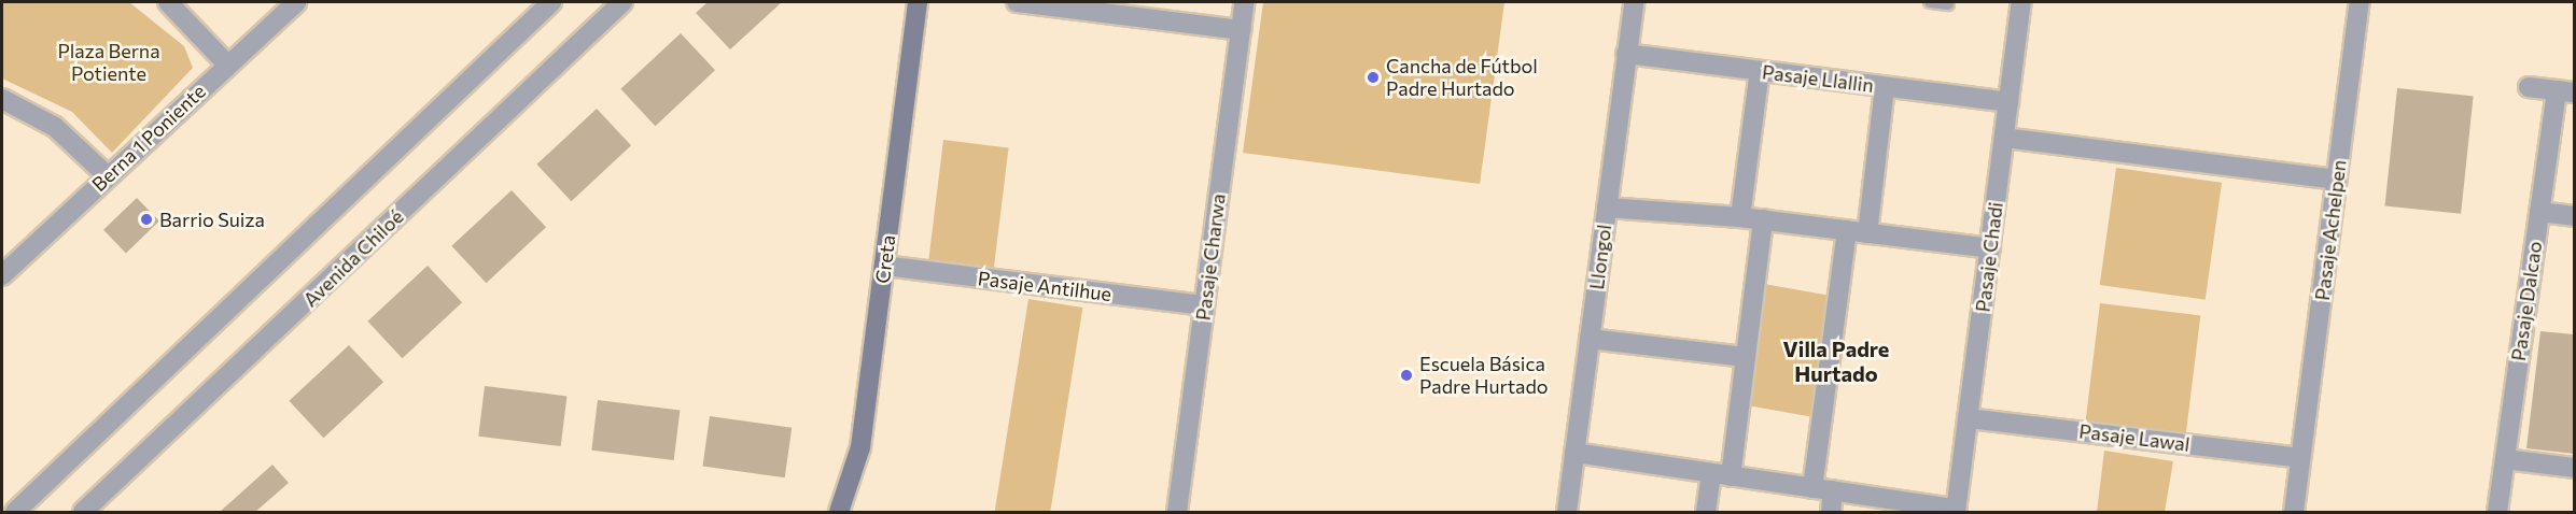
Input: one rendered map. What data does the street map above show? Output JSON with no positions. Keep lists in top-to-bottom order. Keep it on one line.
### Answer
{"streets":{"street":["Pasaje Llallin","Berna 1 Poniente","Pasaje Achelpen","Pasaje Charwa","Llongol","Pasaje Chadi","Avenida Chiloé","Creta","Pasaje Antilhue","Pasaje Dalcao","Pasaje Lawal"]},"crossings":[["Pasaje Llallin","Llongol"],["Pasaje Llallin","Pasaje Chadi"],["Pasaje Achelpen","Pasaje Lawal"],["Pasaje Charwa","Pasaje Antilhue"],["Pasaje Chadi","Pasaje Lawal"],["Creta","Pasaje Antilhue"]],"districts":["Villa Padre Hurtado"],"parks":["Plaza Berna Potiente"],"places":["Cancha de Fútbol Padre Hurtado","Barrio Suiza","Escuela Básica Padre Hurtado"]}
